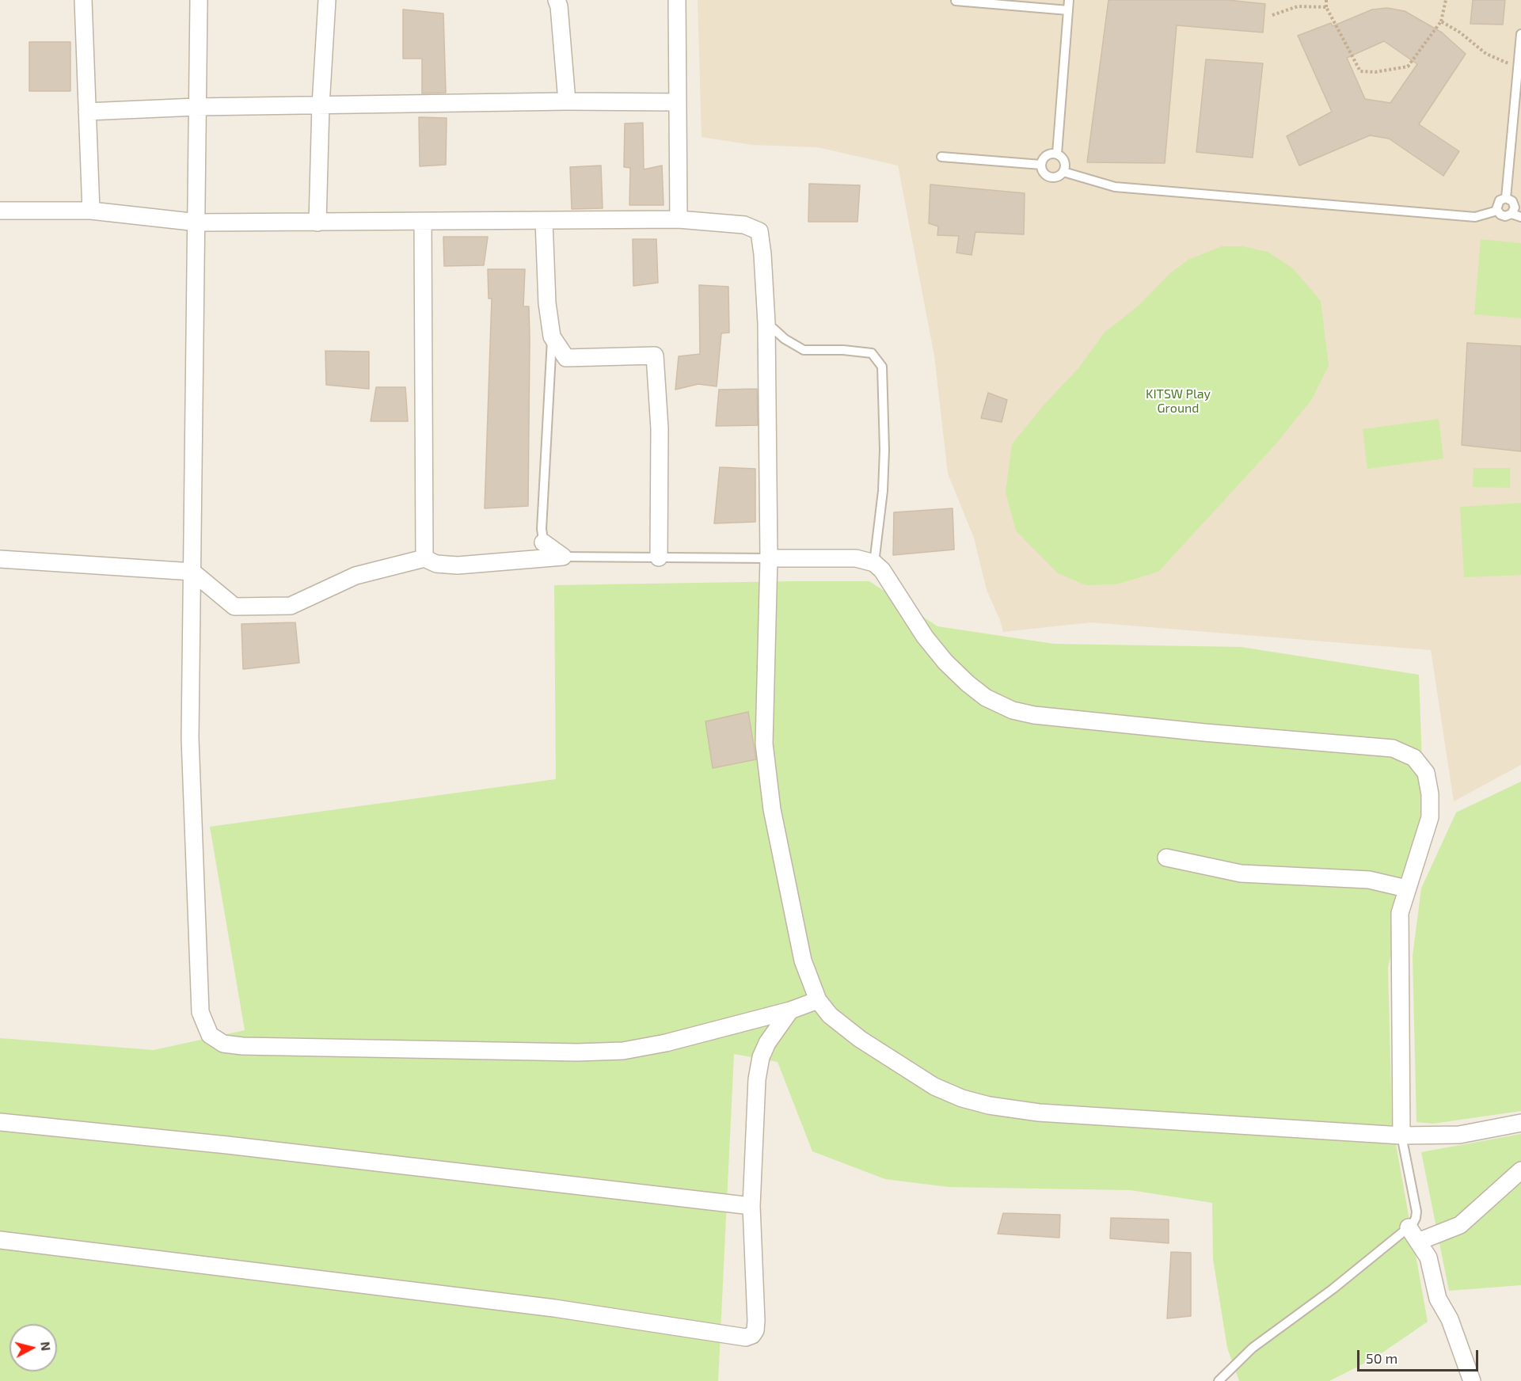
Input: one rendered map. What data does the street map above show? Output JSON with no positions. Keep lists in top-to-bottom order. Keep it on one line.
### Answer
{"parks":["KITSW Play Ground"],"scale_bar":"50 m","north":"right"}
